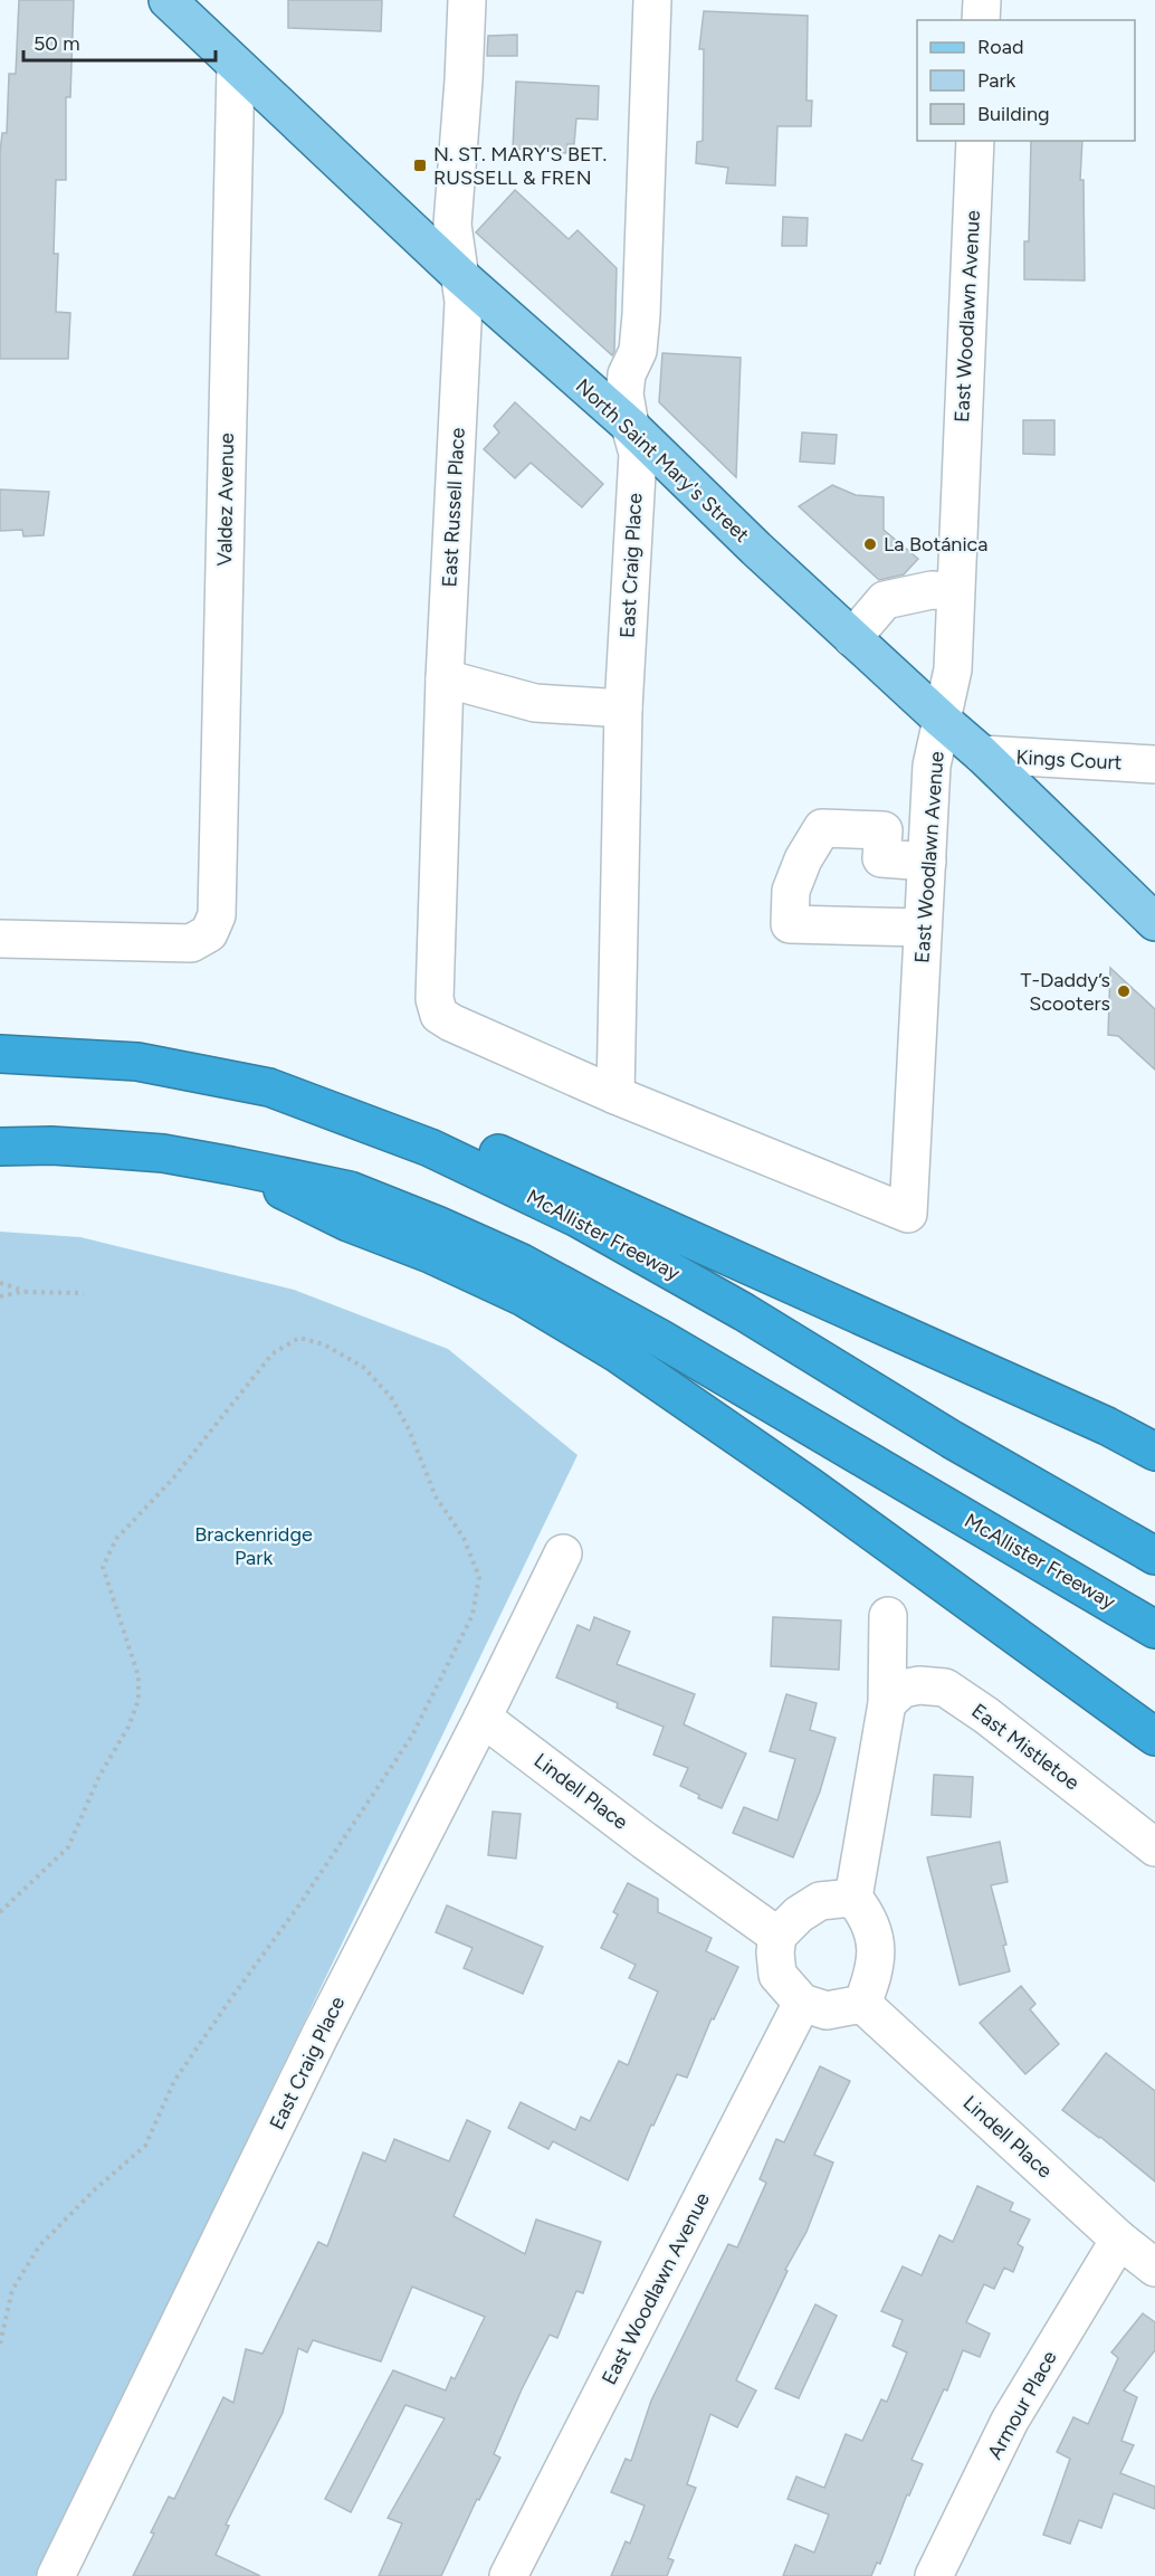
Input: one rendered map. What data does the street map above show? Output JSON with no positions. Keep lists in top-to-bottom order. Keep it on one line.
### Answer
{"streets":{"highway":["McAllister Freeway"],"main road":["North Saint Mary's Street"],"street":["East Woodlawn Avenue","Valdez Avenue","East Russell Place","East Craig Place","Kings Court","East Mistletoe","Lindell Place","Armour Place"]},"crossings":[["East Woodlawn Avenue","North Saint Mary's Street"],["East Woodlawn Avenue","East Russell Place"],["East Woodlawn Avenue","East Craig Place"],["East Woodlawn Avenue","Lindell Place"],["North Saint Mary's Street","Valdez Avenue"],["North Saint Mary's Street","East Russell Place"],["North Saint Mary's Street","East Craig Place"],["North Saint Mary's Street","Kings Court"],["East Russell Place","East Craig Place"],["East Craig Place","Lindell Place"],["Lindell Place","Armour Place"]],"parks":["Brackenridge Park"],"places":{"transit":["N. ST. MARY'S BET. RUSSELL & FREN"],"other":["La Botánica","T-Daddy’s Scooters"]},"legend":["Road","Park","Building"],"scale_bar":"50 m"}
